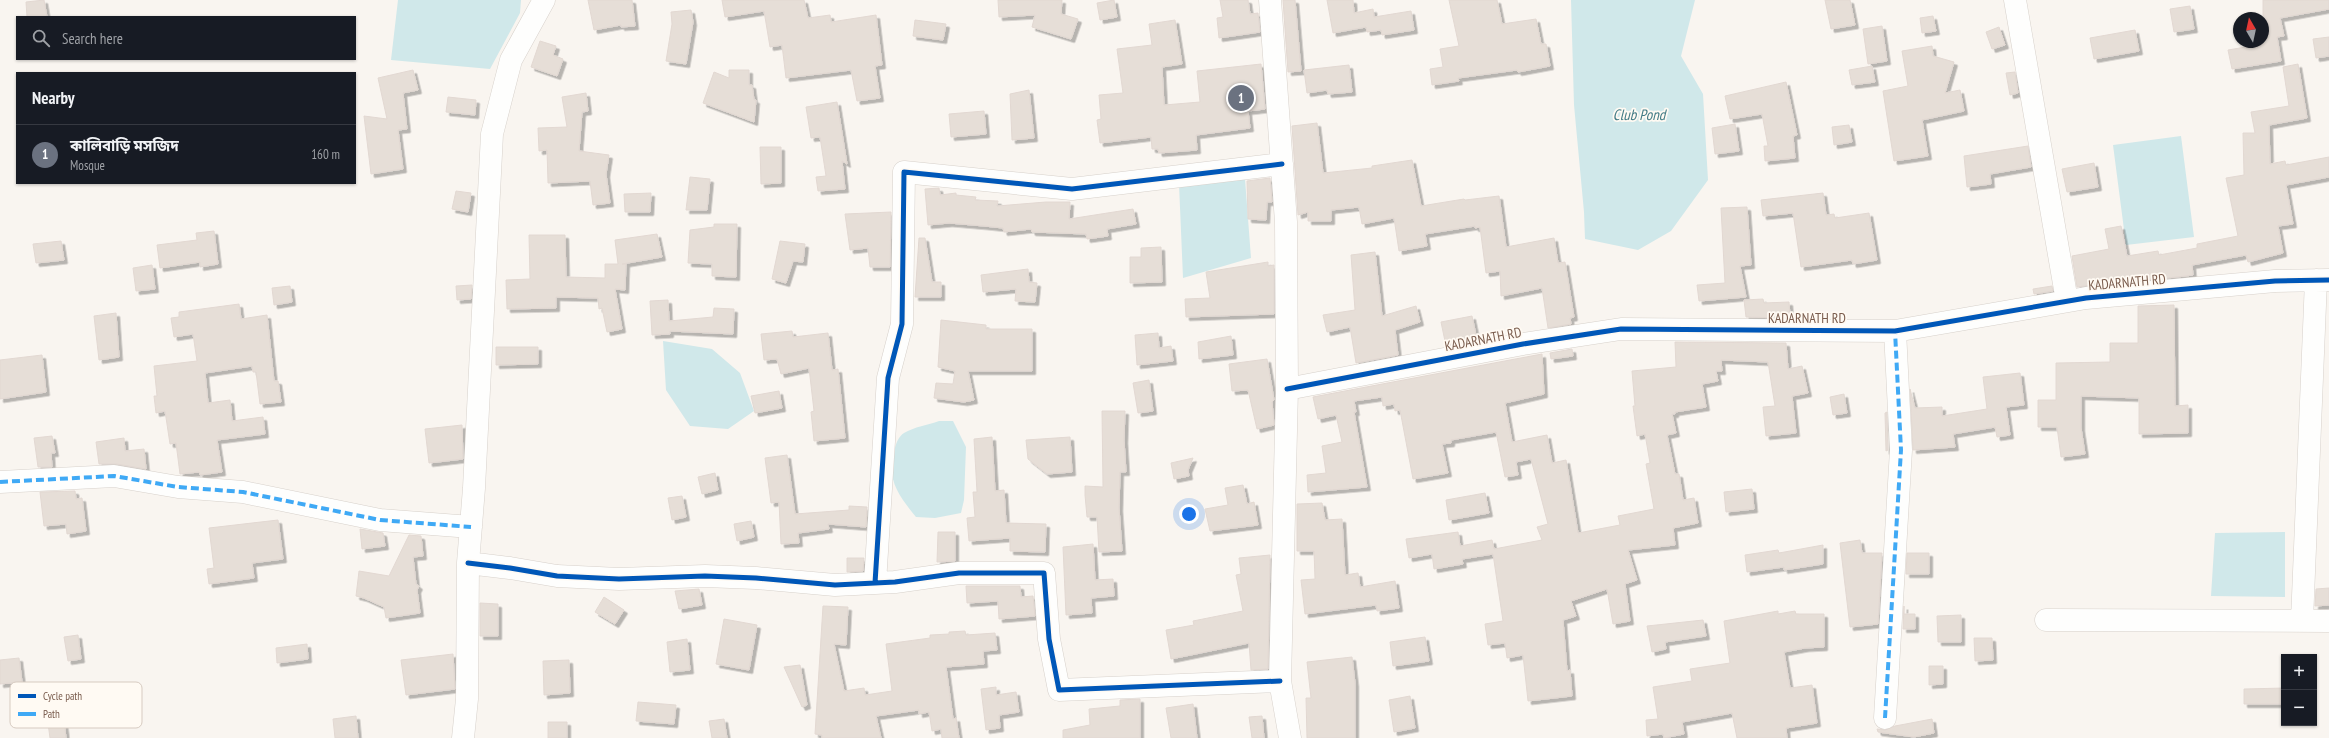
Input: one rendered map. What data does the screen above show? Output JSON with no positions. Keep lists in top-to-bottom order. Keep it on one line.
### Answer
{"streets":{"street":["KADARNATH RD"]},"water":["Club Pond"],"legend":["Cycle path","Path"],"north":"top","page":{"search":"Search here","heading":"Nearby","pins":"1","list":[{"mark":"1","name":"কালিবাড়ি মসজিদ","note":"Mosque","value":"160 m"}],"map_buttons":["+","−"]}}
